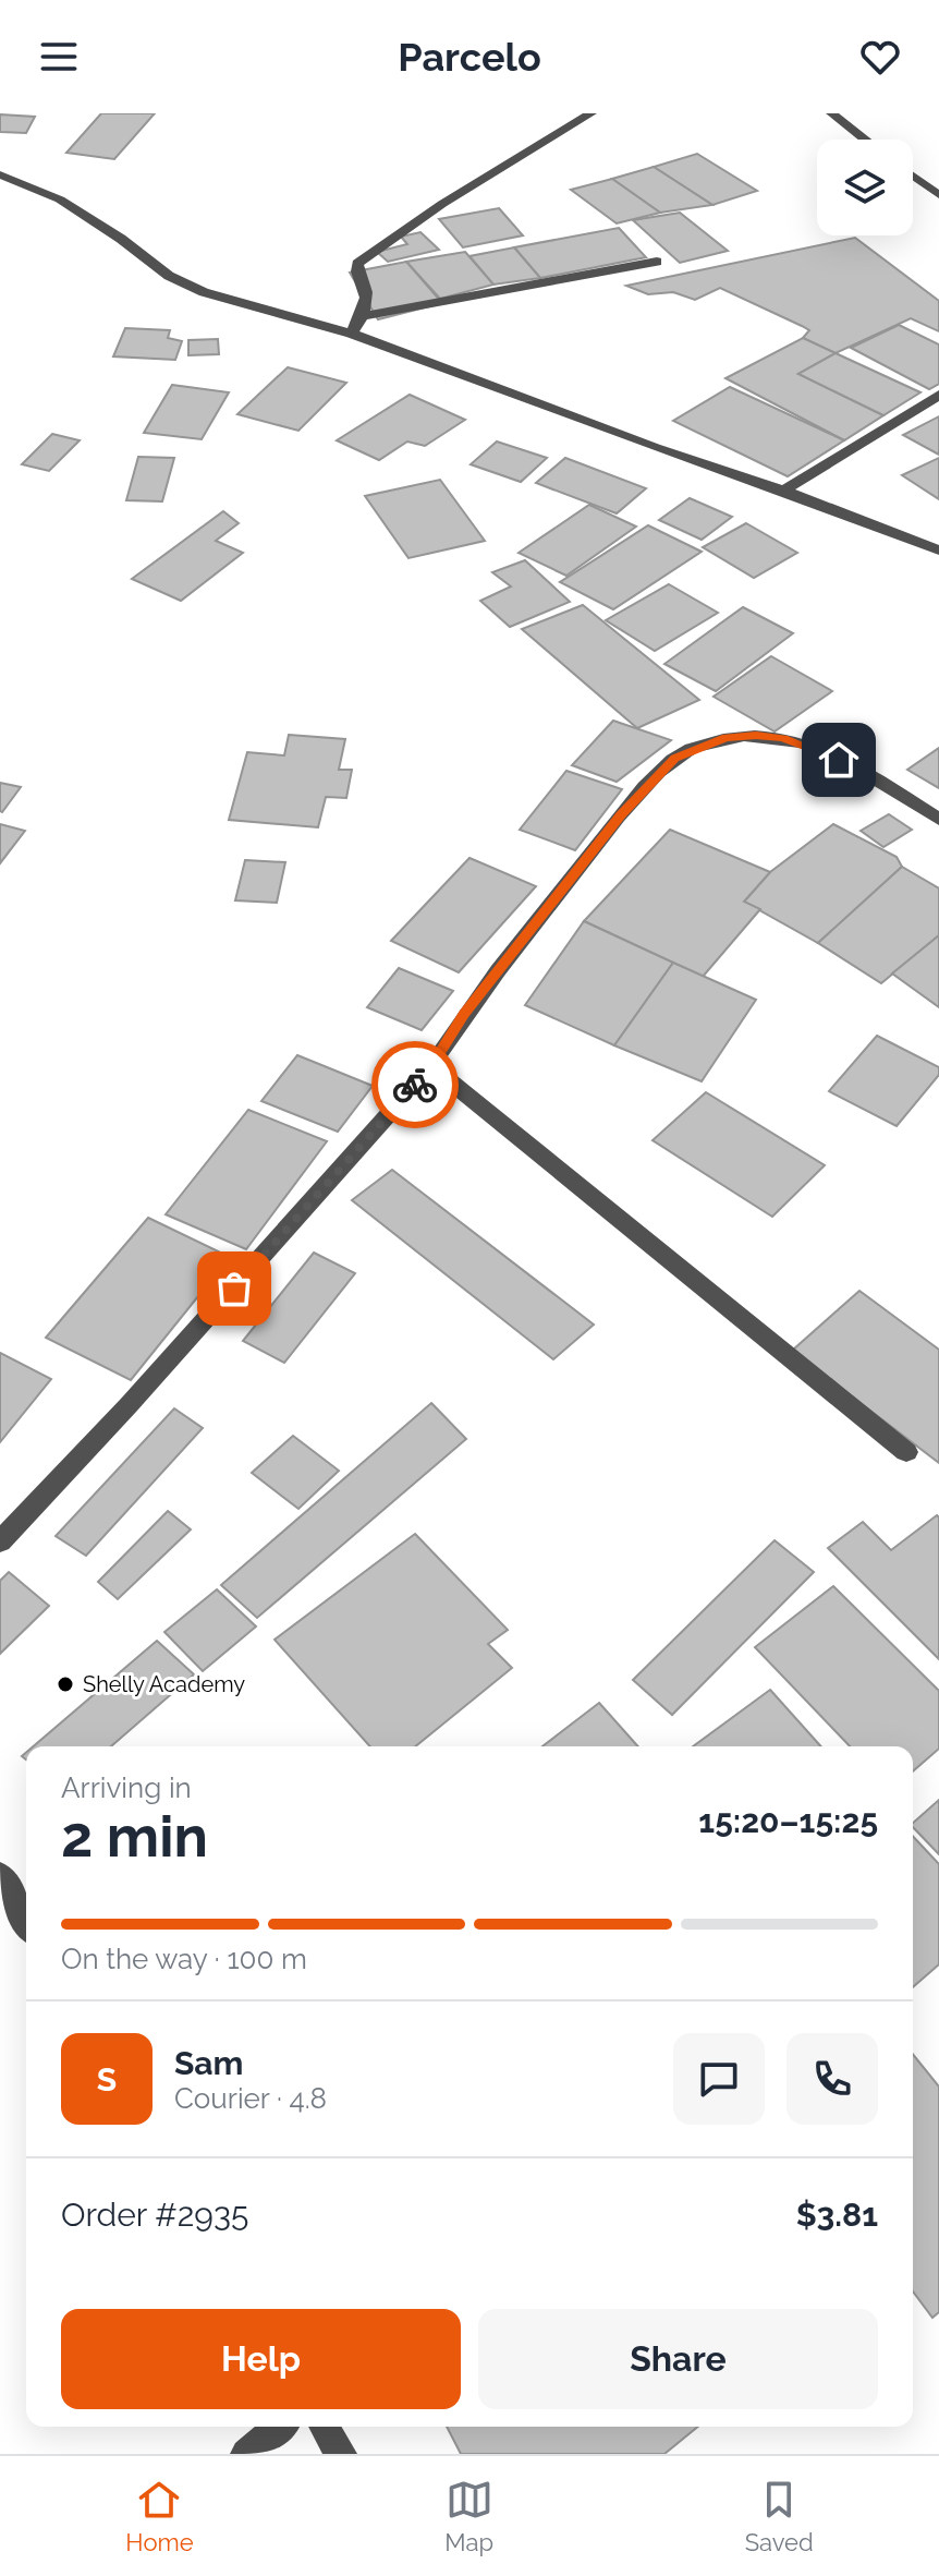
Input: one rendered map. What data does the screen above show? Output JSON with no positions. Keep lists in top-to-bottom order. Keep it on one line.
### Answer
{"places":["Shelly Academy"],"page":{"header":"Parcelo","heading":["2 min","Arriving in","15:20–15:25"],"panel":["Sam","Courier · 4.8","Order #2935","$3.81"],"bar":"On the way · 100 m","round":"S","buttons":["Help","Share"],"tabs":["Home","Map","Saved"]}}
